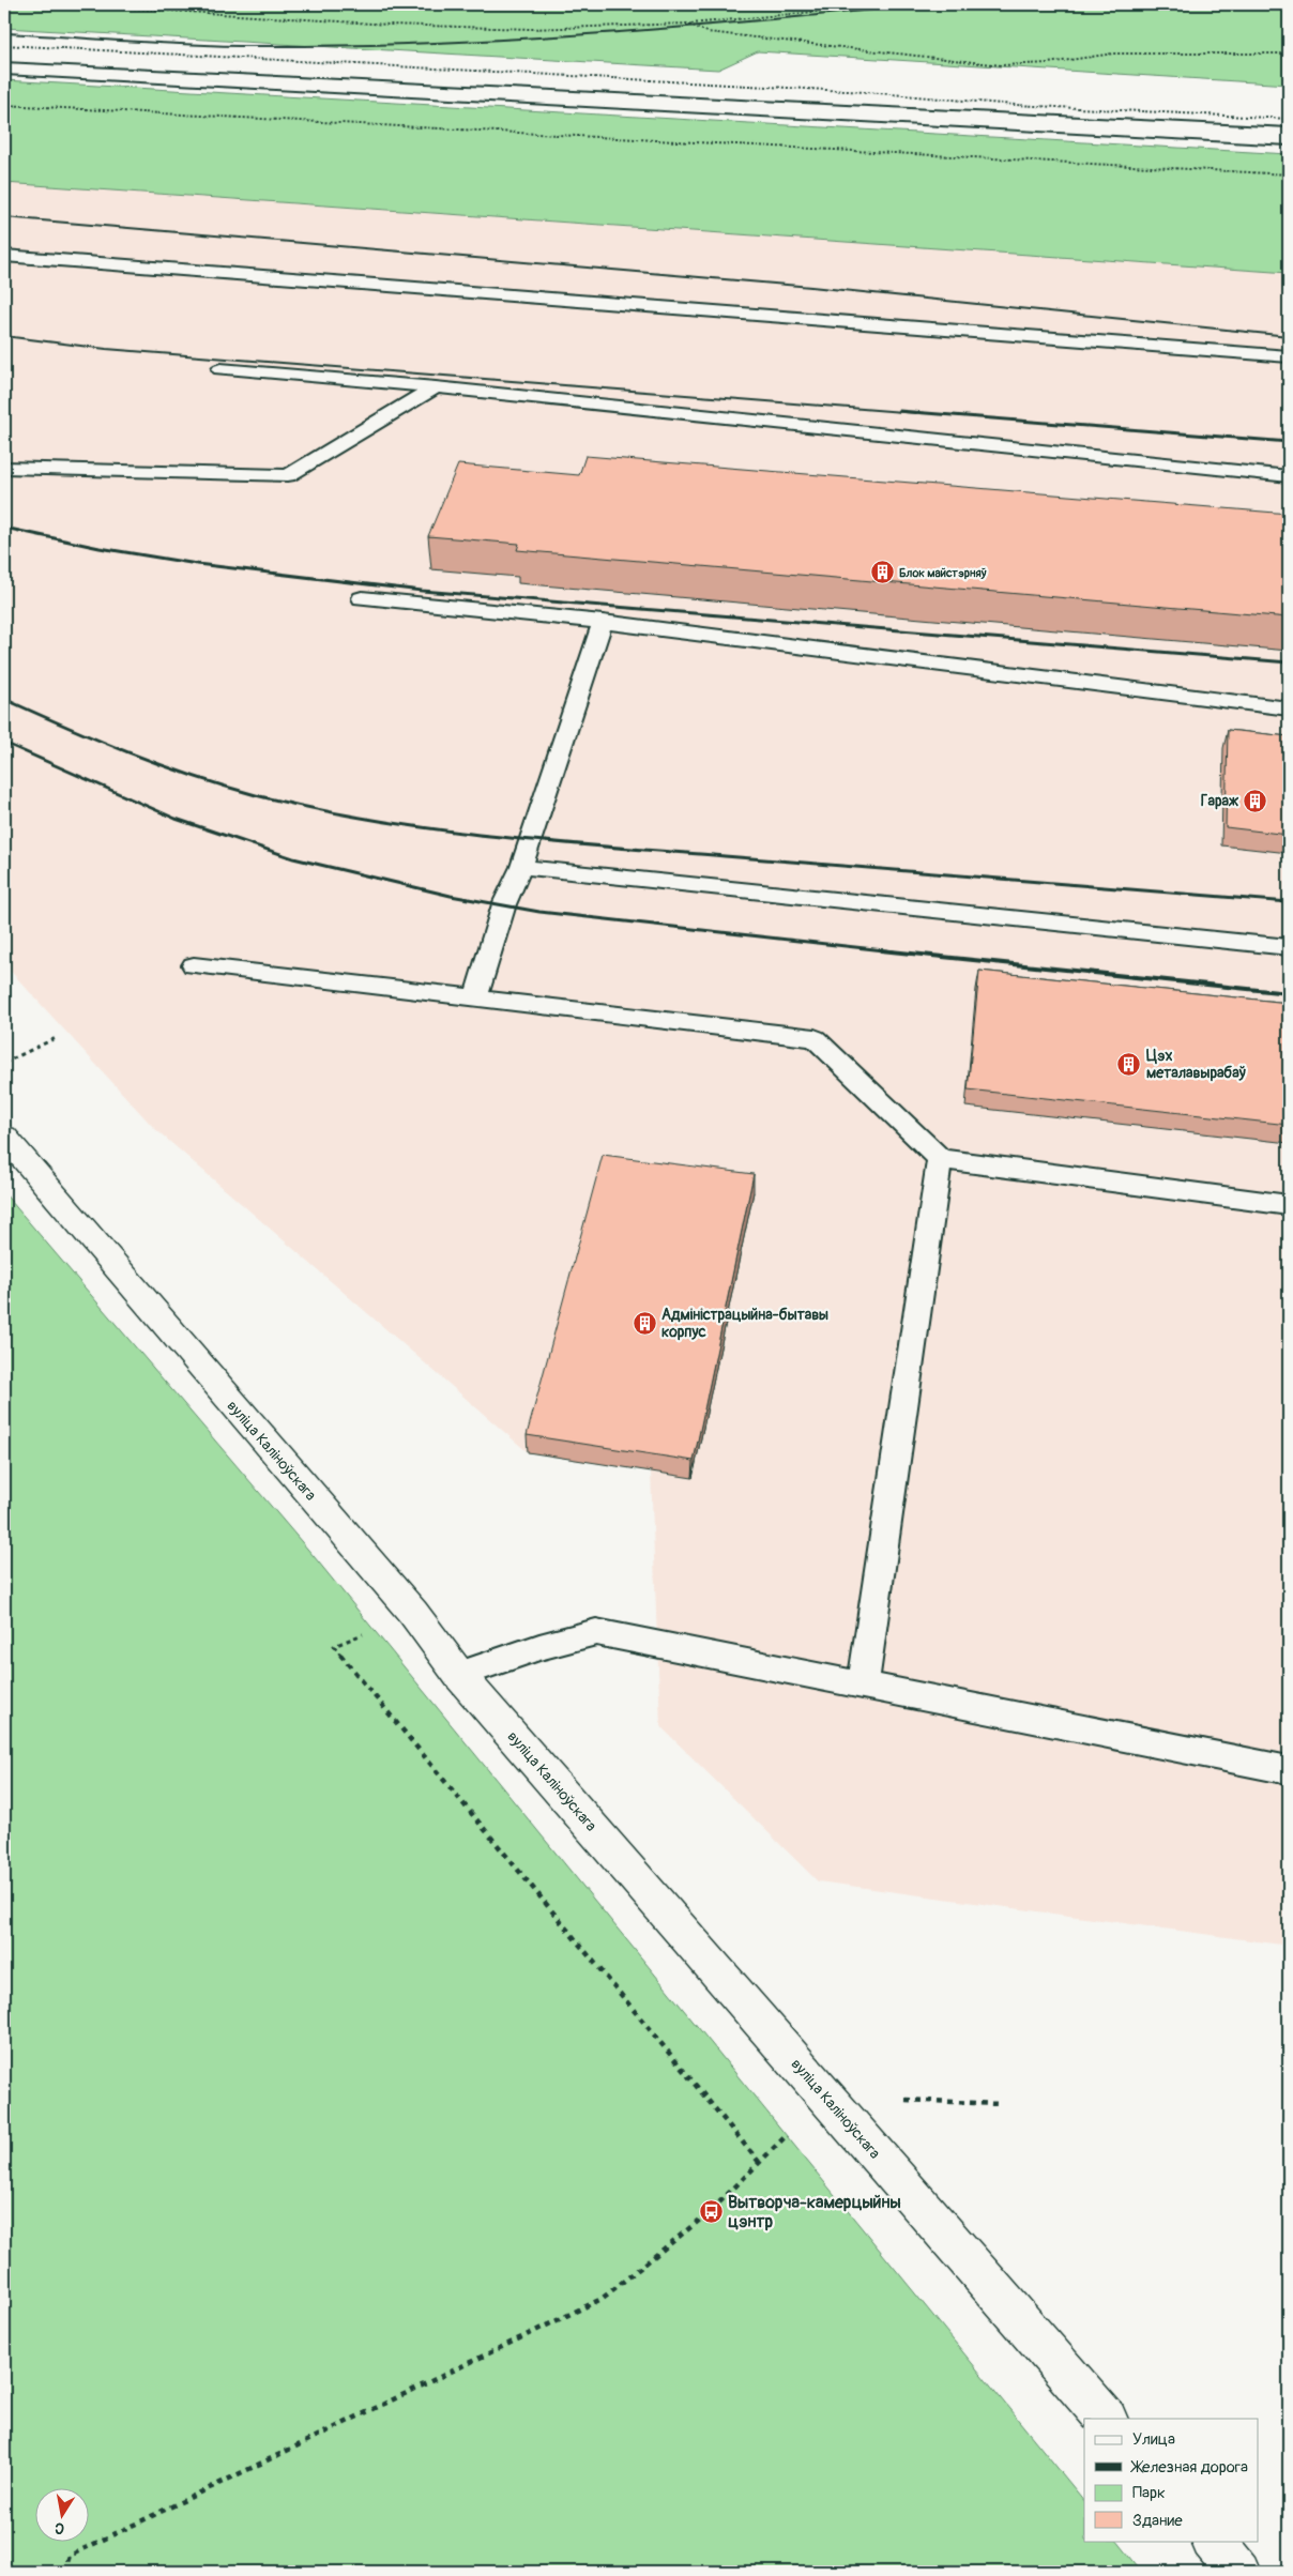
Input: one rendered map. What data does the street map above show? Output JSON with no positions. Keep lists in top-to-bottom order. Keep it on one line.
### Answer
{"streets":{"street":["вуліца Каліноўскага"]},"places":{"building":["Блок майстэрняў","Гараж","Цэх металавырабаў","Адміністрацыйна-бытавы корпус"],"bus stop":["Вытворча-камерцыйны цэнтр"]},"legend":["Улица","Железная дорога","Парк","Здание"],"north":"bottom"}
